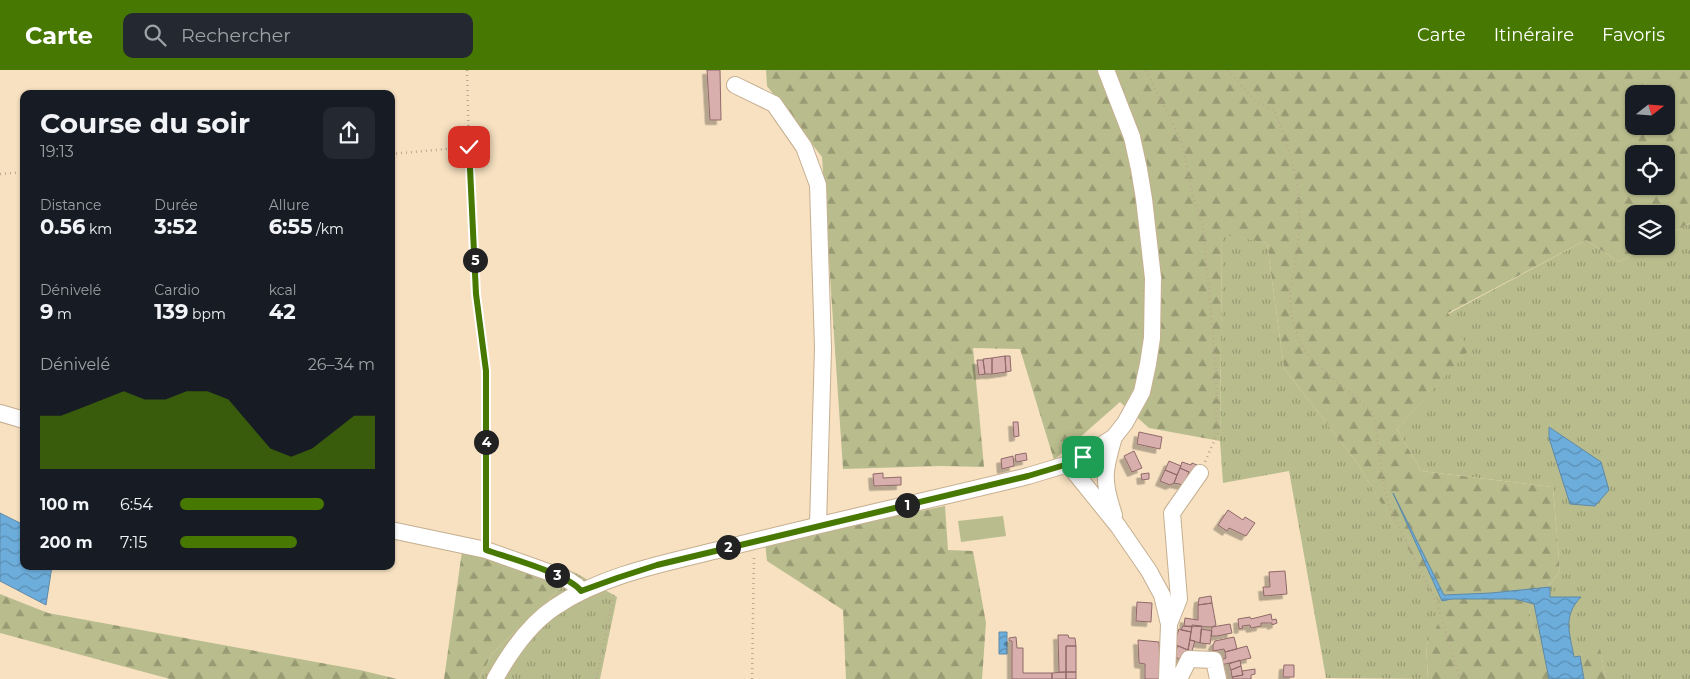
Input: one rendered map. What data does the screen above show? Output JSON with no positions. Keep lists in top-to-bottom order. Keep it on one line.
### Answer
{"north":"right","page":{"header":"Carte","search":"Rechercher","nav":["Carte","Itinéraire","Favoris"],"heading":["Course du soir","19:13"],"stats":[["Distance","0.56 km"],["Durée","3:52"],["Allure","6:55 /km"],["Dénivelé","9 m"],["Cardio","139 bpm"],["kcal","42"]],"pins":["5","4","1","2","3"],"chart":["Dénivelé","26–34 m"],"list":[{"name":"100 m","note":"6:54"},{"name":"200 m","note":"7:15"}]}}
